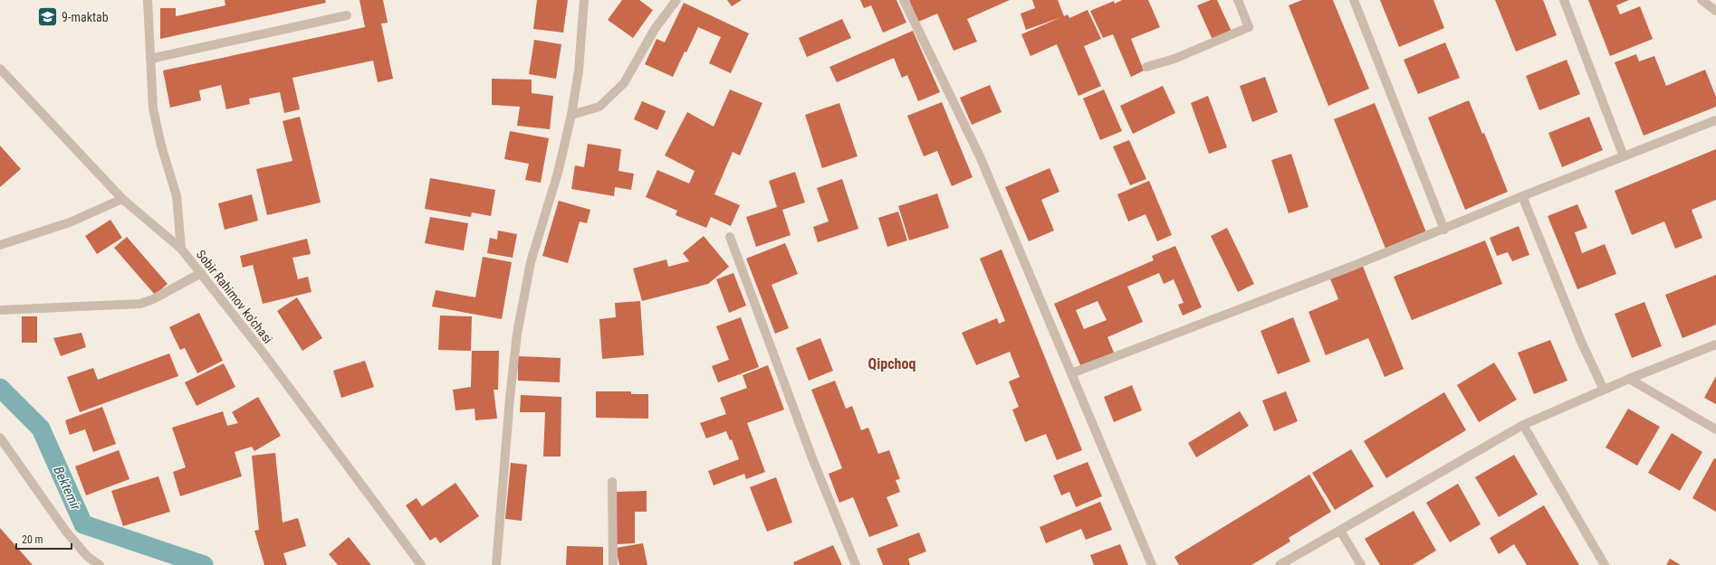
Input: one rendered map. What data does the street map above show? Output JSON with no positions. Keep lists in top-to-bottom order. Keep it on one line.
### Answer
{"streets":{"street":["Sobir Rahimov ko'chasi"]},"districts":["Qipchoq"],"water":["Bektemir"],"places":{"school or university":["9-maktab"]},"scale_bar":"20 m"}
